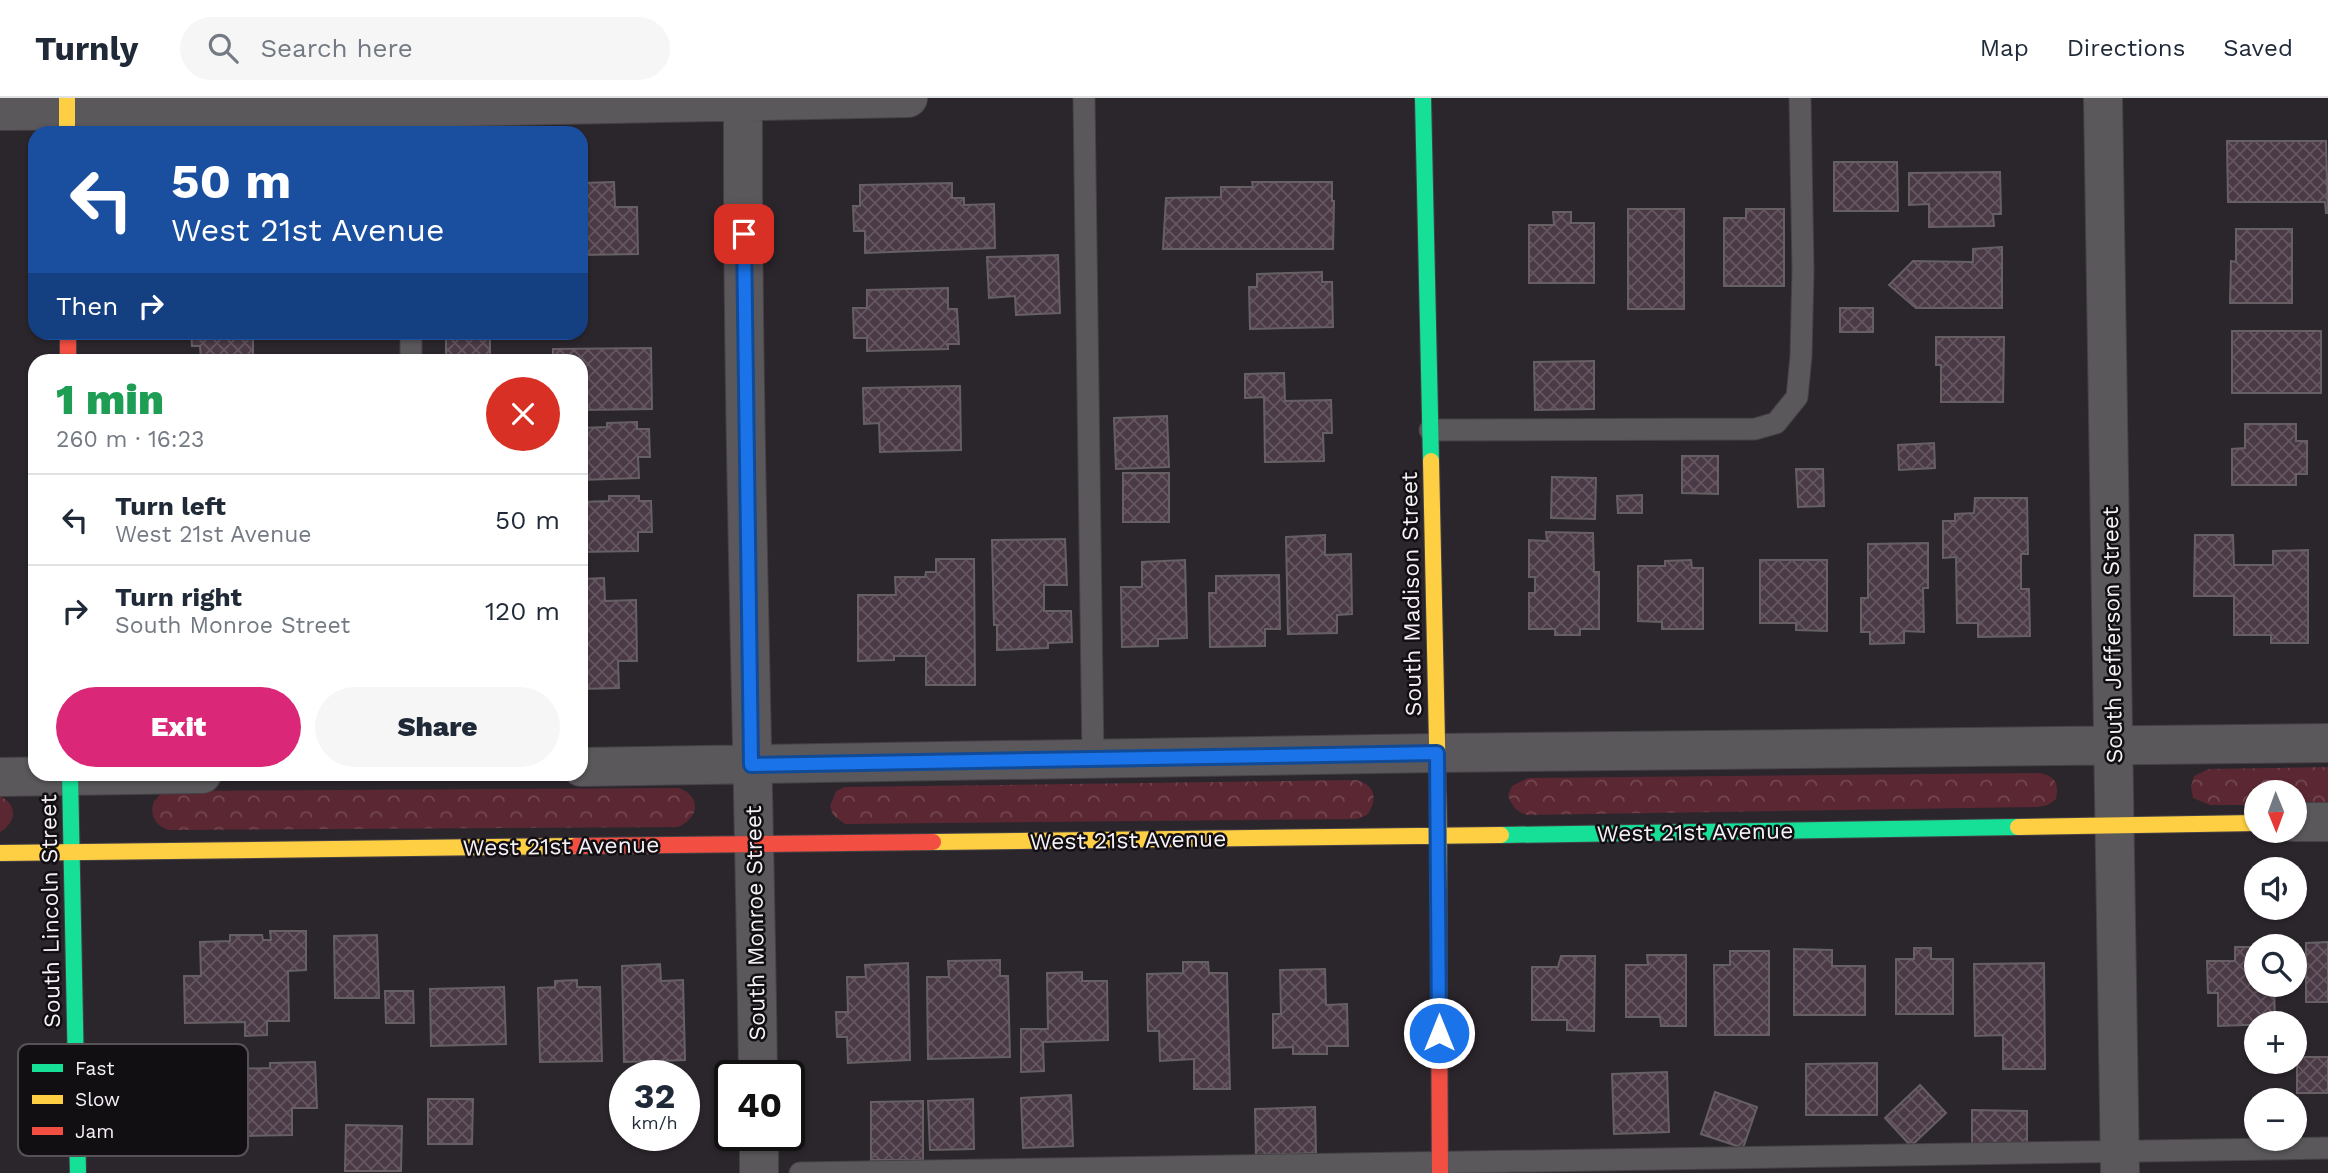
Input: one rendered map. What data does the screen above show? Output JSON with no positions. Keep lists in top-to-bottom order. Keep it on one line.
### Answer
{"streets":{"street":["South Madison Street","South Jefferson Street","West 21st Avenue","South Lincoln Street","South Monroe Street"]},"crossings":[["South Madison Street","West 21st Avenue"],["South Jefferson Street","West 21st Avenue"],["West 21st Avenue","South Lincoln Street"],["West 21st Avenue","South Monroe Street"]],"legend":["Fast","Slow","Jam"],"north":"bottom","page":{"header":"Turnly","search":"Search here","nav":["Map","Directions","Saved"],"turn":["50 m","West 21st Avenue"],"then":"Then","heading":["1 min","260 m · 16:23"],"list":[{"name":"Turn left","note":"West 21st Avenue","value":"50 m"},{"name":"Turn right","note":"South Monroe Street","value":"120 m"}],"buttons":["Exit","Share"],"map_buttons":["+","−"],"speed":"32 km/h","limit":"40"}}
